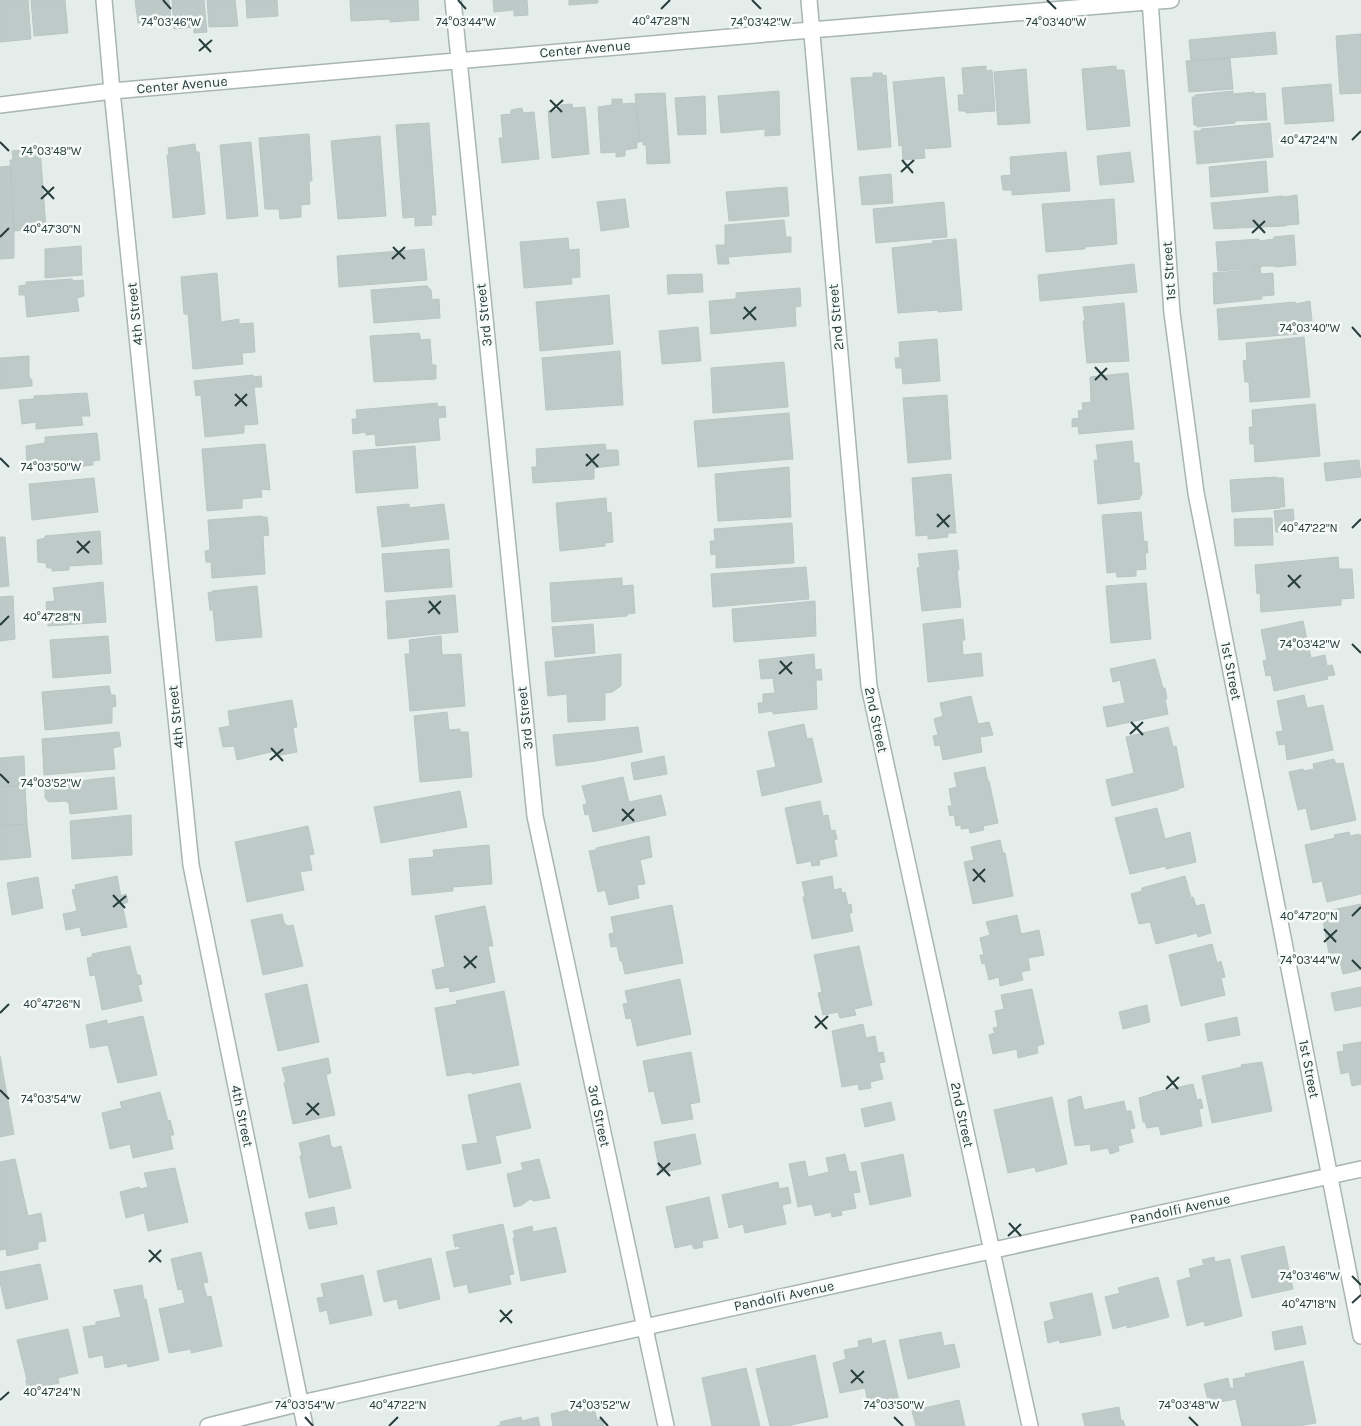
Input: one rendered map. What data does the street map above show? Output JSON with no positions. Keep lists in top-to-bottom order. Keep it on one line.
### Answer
{"streets":{"street":["Center Avenue","1st Street","4th Street","3rd Street","2nd Street","Pandolfi Avenue"]},"crossings":[["Center Avenue","1st Street"],["Center Avenue","4th Street"],["Center Avenue","3rd Street"],["Center Avenue","2nd Street"],["1st Street","Pandolfi Avenue"],["4th Street","Pandolfi Avenue"],["3rd Street","Pandolfi Avenue"],["2nd Street","Pandolfi Avenue"]],"coordinates":["40°47'28\"N","74°03'46\"W","74°03'44\"W","74°03'40\"W","74°03'42\"W","40°47'24\"N","74°03'48\"W","40°47'30\"N","74°03'50\"W","40°47'22\"N","74°03'52\"W","40°47'20\"N","40°47'26\"N","74°03'54\"W","40°47'18\"N"]}
